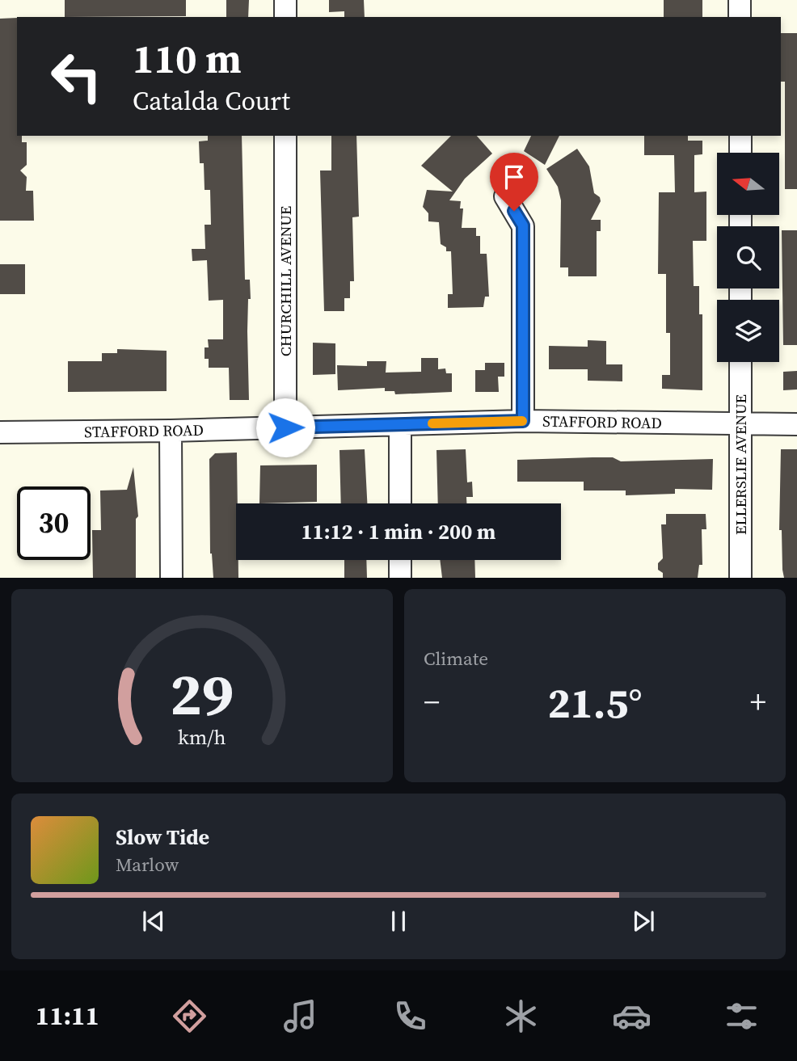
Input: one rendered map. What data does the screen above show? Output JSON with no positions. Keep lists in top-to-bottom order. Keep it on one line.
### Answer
{"streets":{"street":["CHURCHILL AVENUE","STAFFORD ROAD","ELLERSLIE AVENUE"]},"crossings":[["CHURCHILL AVENUE","STAFFORD ROAD"],["STAFFORD ROAD","ELLERSLIE AVENUE"]],"north":"left","page":{"turn":["110 m","Catalda Court"],"limit":"30","trip":"11:12 · 1 min · 200 m","tile":"Climate","heat":["−","21.5°","+"],"song":["Slow Tide","Marlow"],"tabs":"11:11","gauge":["29","km/h"]}}
